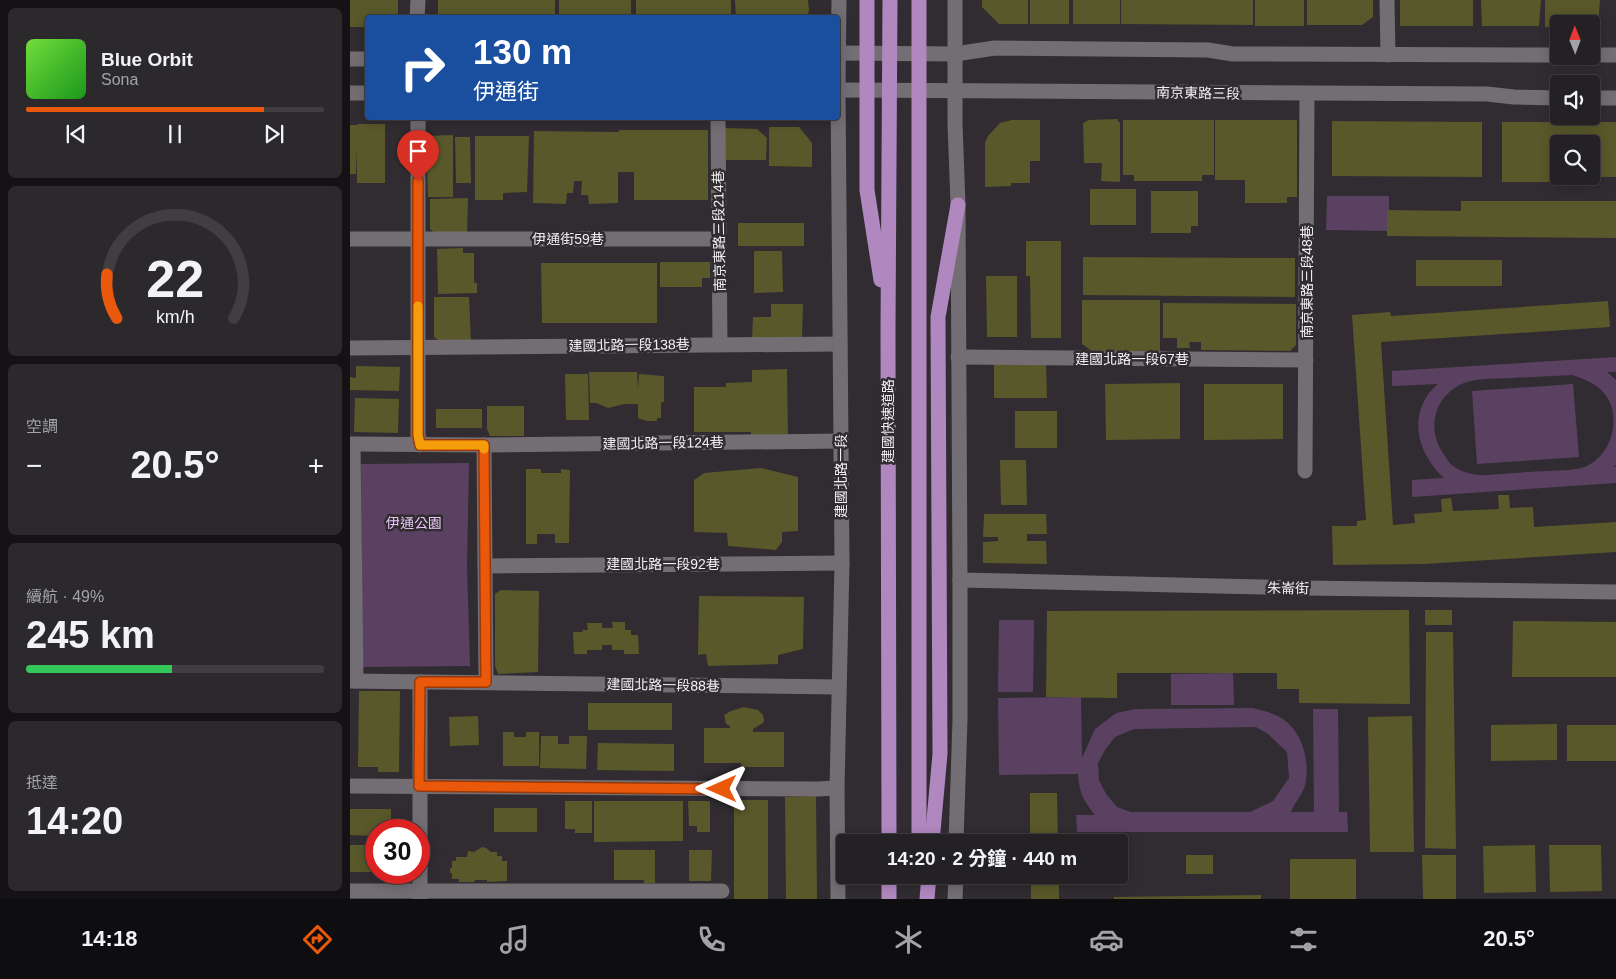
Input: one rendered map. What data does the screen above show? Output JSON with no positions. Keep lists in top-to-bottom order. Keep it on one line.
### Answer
{"streets":{"highway":["建國快速道路"],"street":["南京東路三段","南京東路三段214巷","伊通街59巷","南京東路三段48巷","建國北路一段138巷","建國北路一段67巷","建國北路一段124巷","建國北路一段","建國北路一段92巷","朱崙街","建國北路一段88巷"]},"crossings":[["南京東路三段","南京東路三段48巷"],["南京東路三段214巷","伊通街59巷"],["南京東路三段214巷","建國北路一段138巷"],["南京東路三段48巷","建國北路一段67巷"],["建國北路一段138巷","建國北路一段"],["建國北路一段124巷","建國北路一段"],["建國北路一段","建國北路一段92巷"],["建國北路一段","建國北路一段88巷"]],"parks":["伊通公園"],"north":"top","page":{"turn":["130 m","伊通街"],"song":["Blue Orbit","Sona"],"tile":["空調",["續航 · 49%","245 km"],["抵達","14:20"]],"heat":["−","20.5°","+"],"limit":"30","trip":"14:20 · 2 分鐘 · 440 m","tabs":["14:18","20.5°"],"gauge":["22","km/h"]}}
